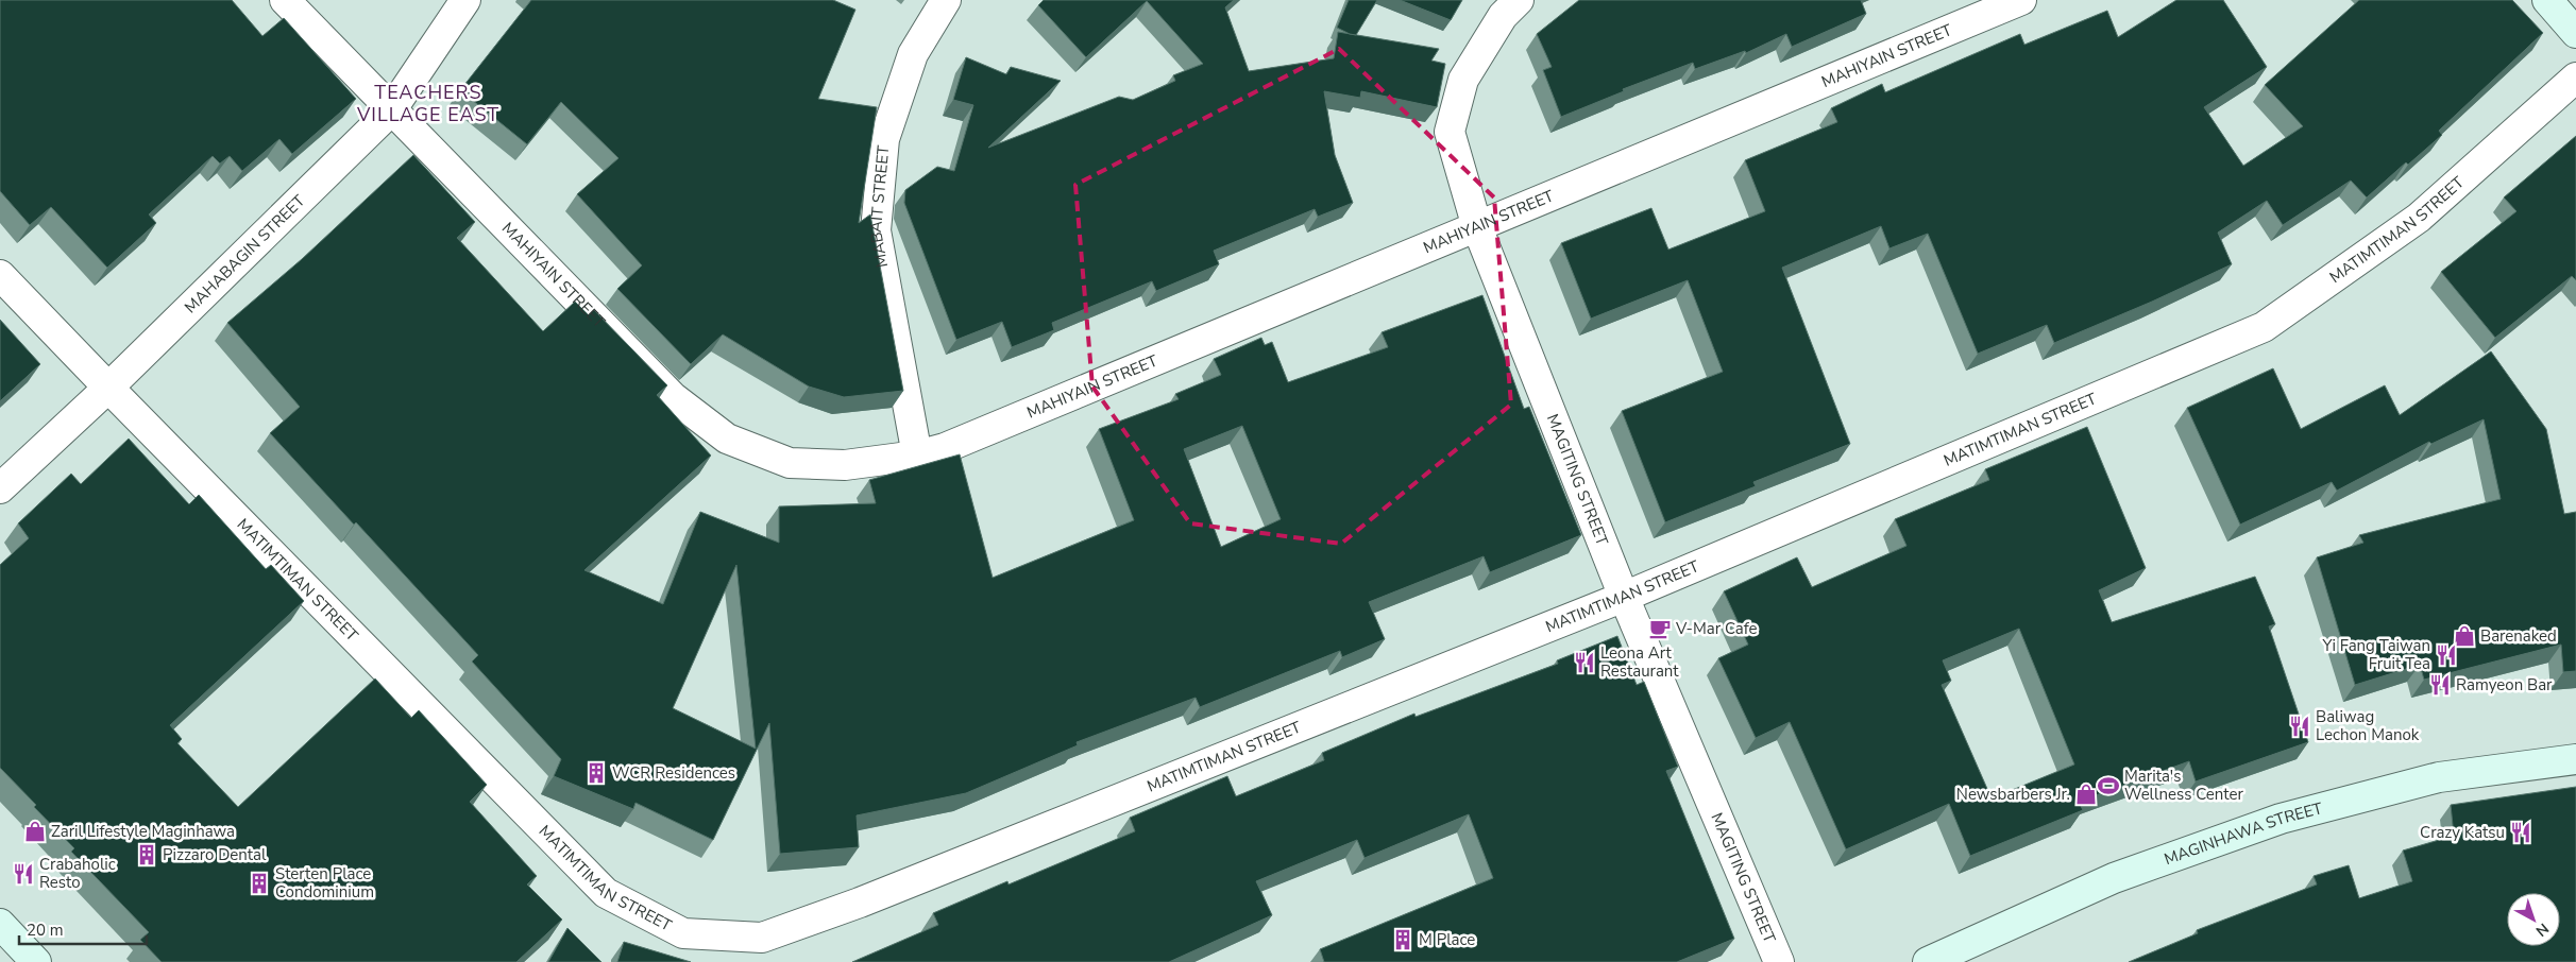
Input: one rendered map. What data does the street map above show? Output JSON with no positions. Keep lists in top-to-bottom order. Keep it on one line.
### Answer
{"streets":{"street":["MAHIYAIN STREET","MABAIT STREET","MATIMTIMAN STREET","MAHABAGIN STREET","MAGITING STREET","MAGINHAWA STREET"]},"crossings":[["MAHIYAIN STREET","MABAIT STREET"],["MAHIYAIN STREET","MAHABAGIN STREET"],["MAHIYAIN STREET","MAGITING STREET"],["MATIMTIMAN STREET","MAHABAGIN STREET"],["MATIMTIMAN STREET","MAGITING STREET"]],"districts":["TEACHERS VILLAGE EAST"],"places":{"cafe":["V-Mar Cafe"],"shop":["Barenaked","Newsbarbers Jr.","Zaril Lifestyle Maginhawa"],"restaurant":["Yi Fang Taiwan Fruit Tea","Leona Art Restaurant","Ramyeon Bar","Baliwag Lechon Manok","Crazy Katsu","Crabaholic Resto"],"building":["WCR Residences","Pizzaro Dental","Sterten Place Condominium","M Place"],"sports":["Marita's Wellness Center"]},"scale_bar":"20 m","north":"bottom right"}
